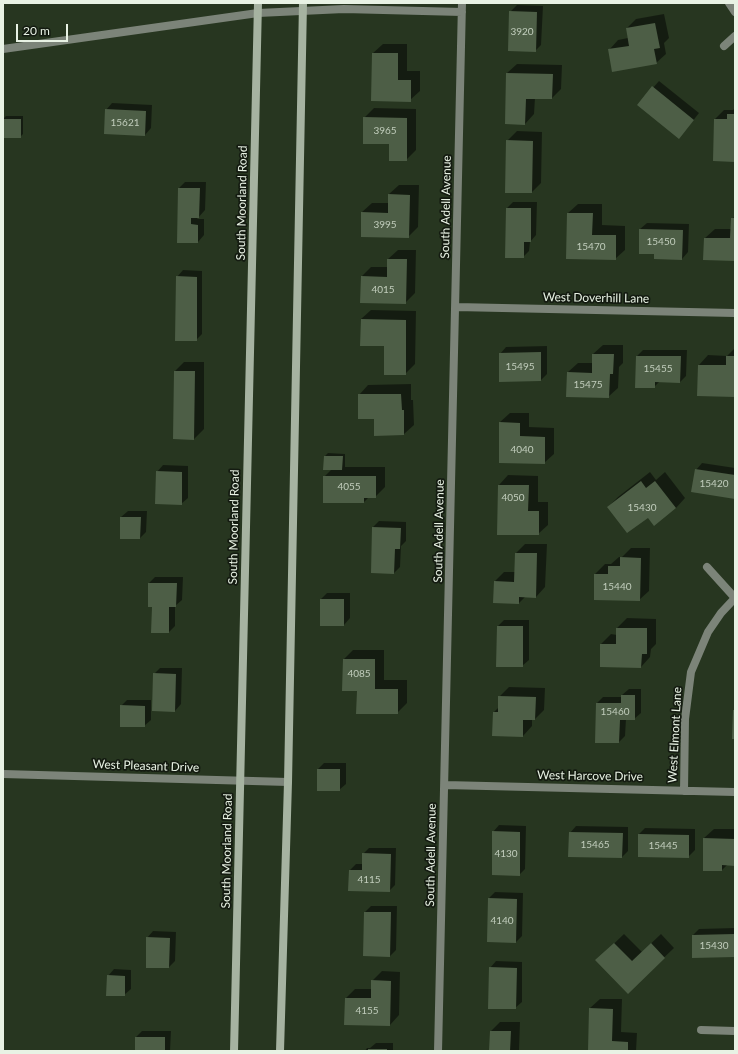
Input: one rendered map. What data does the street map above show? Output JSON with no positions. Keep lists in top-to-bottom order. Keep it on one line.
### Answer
{"streets":{"main road":["South Moorland Road"],"street":["South Adell Avenue","West Doverhill Lane","West Elmont Lane","West Pleasant Drive","West Harcove Drive"]},"crossings":[["South Moorland Road","West Pleasant Drive"],["South Adell Avenue","West Doverhill Lane"],["South Adell Avenue","West Harcove Drive"],["West Elmont Lane","West Harcove Drive"]],"house_numbers":["3920","15621","3965","3995","15450","15470","4015","15495","15455","15475","4040","15420","4055","4050","15430","15440","4085","15460","15465","15445","4130","4115","4140","15430","4155"],"scale_bar":"20 m"}
